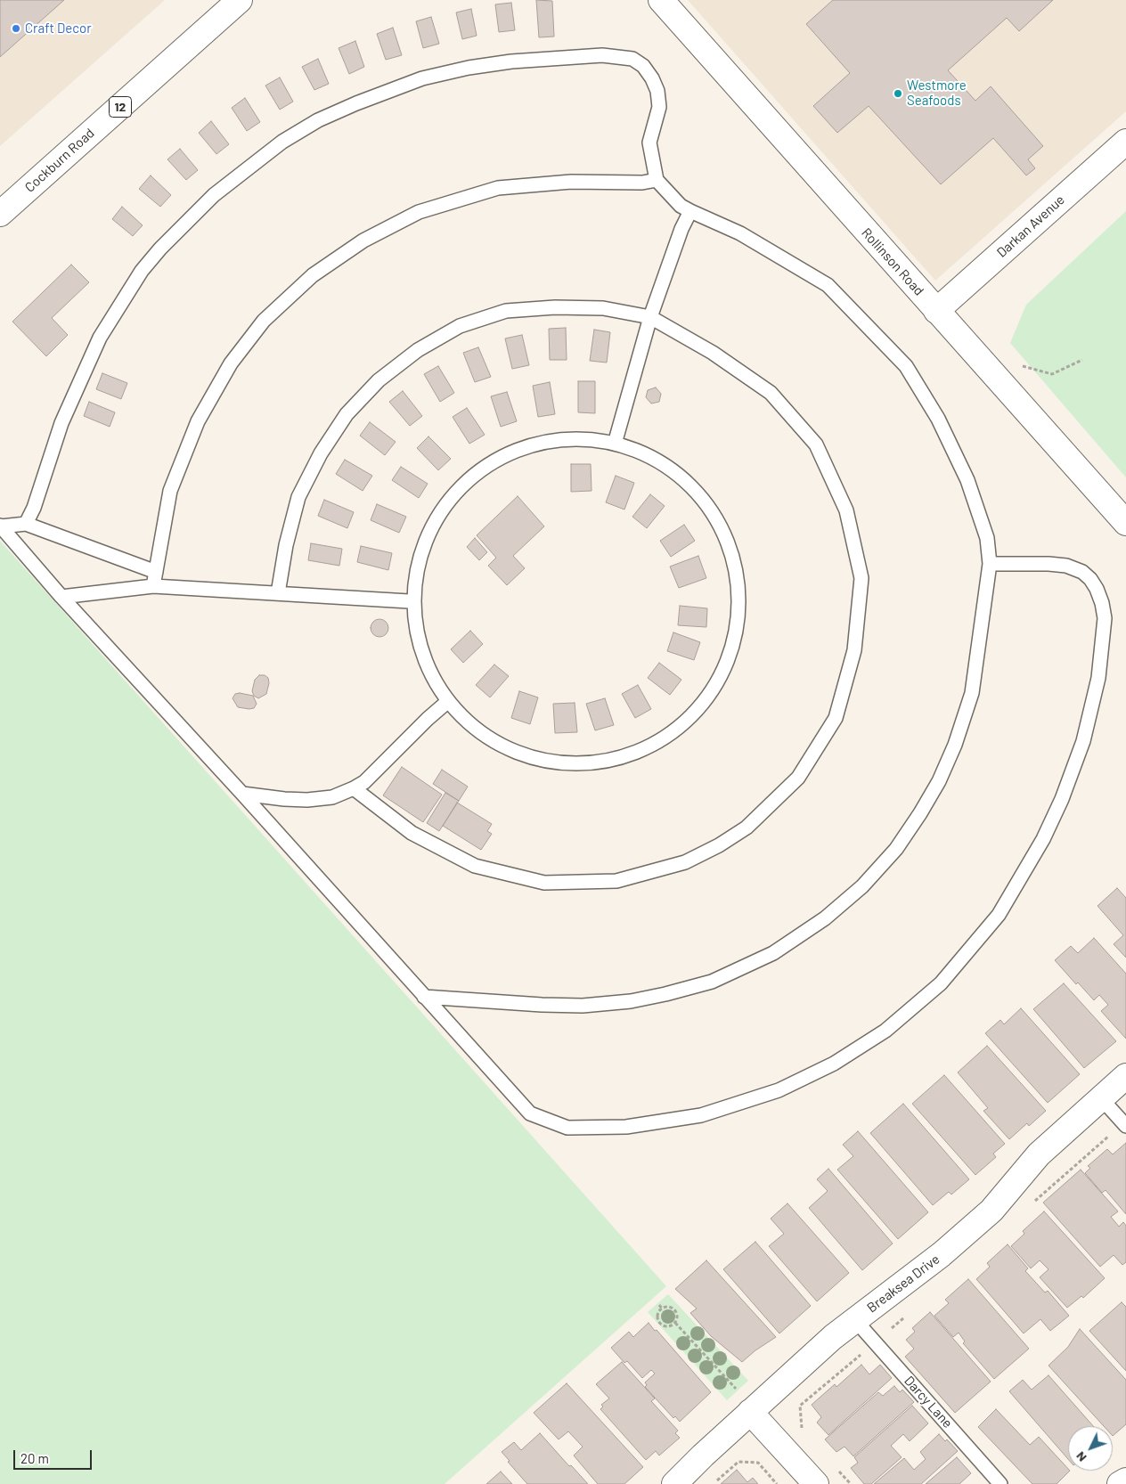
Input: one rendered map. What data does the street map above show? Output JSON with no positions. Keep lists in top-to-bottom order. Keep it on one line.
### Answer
{"streets":{"street":["12","Cockburn Road","Darkan Avenue","Rollinson Road","Breaksea Drive"],"lane":["Darcy Lane"]},"crossings":[["Darkan Avenue","Rollinson Road"],["Breaksea Drive","Darcy Lane"]],"places":["Craft Decor","Westmore Seafoods"],"scale_bar":"20 m","north":"bottom left"}
